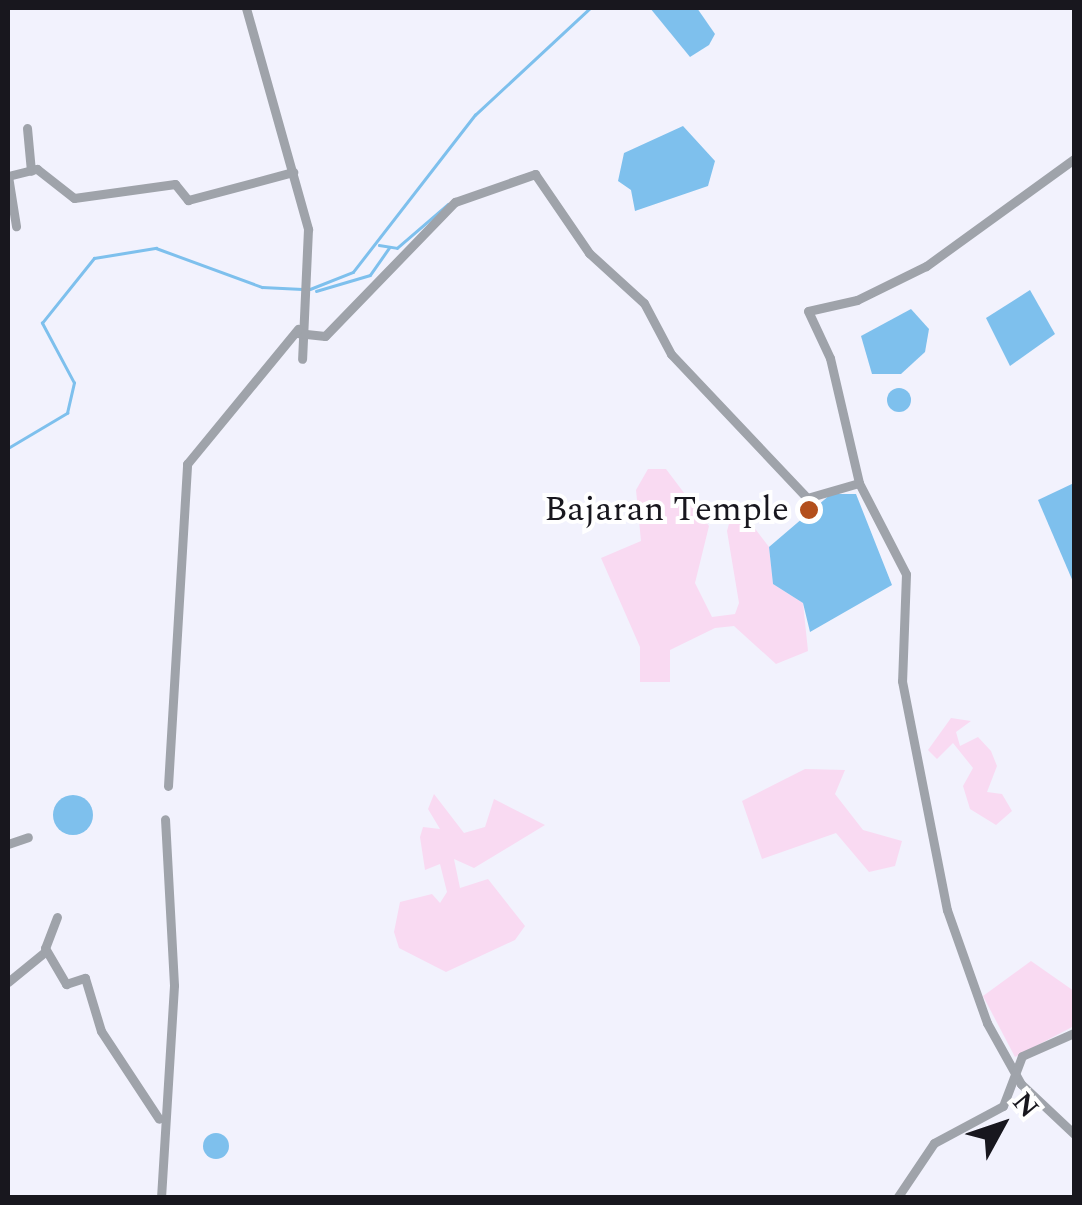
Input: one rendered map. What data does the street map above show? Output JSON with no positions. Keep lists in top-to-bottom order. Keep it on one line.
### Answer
{"places":["Bajaran Temple"],"north":"top right"}
